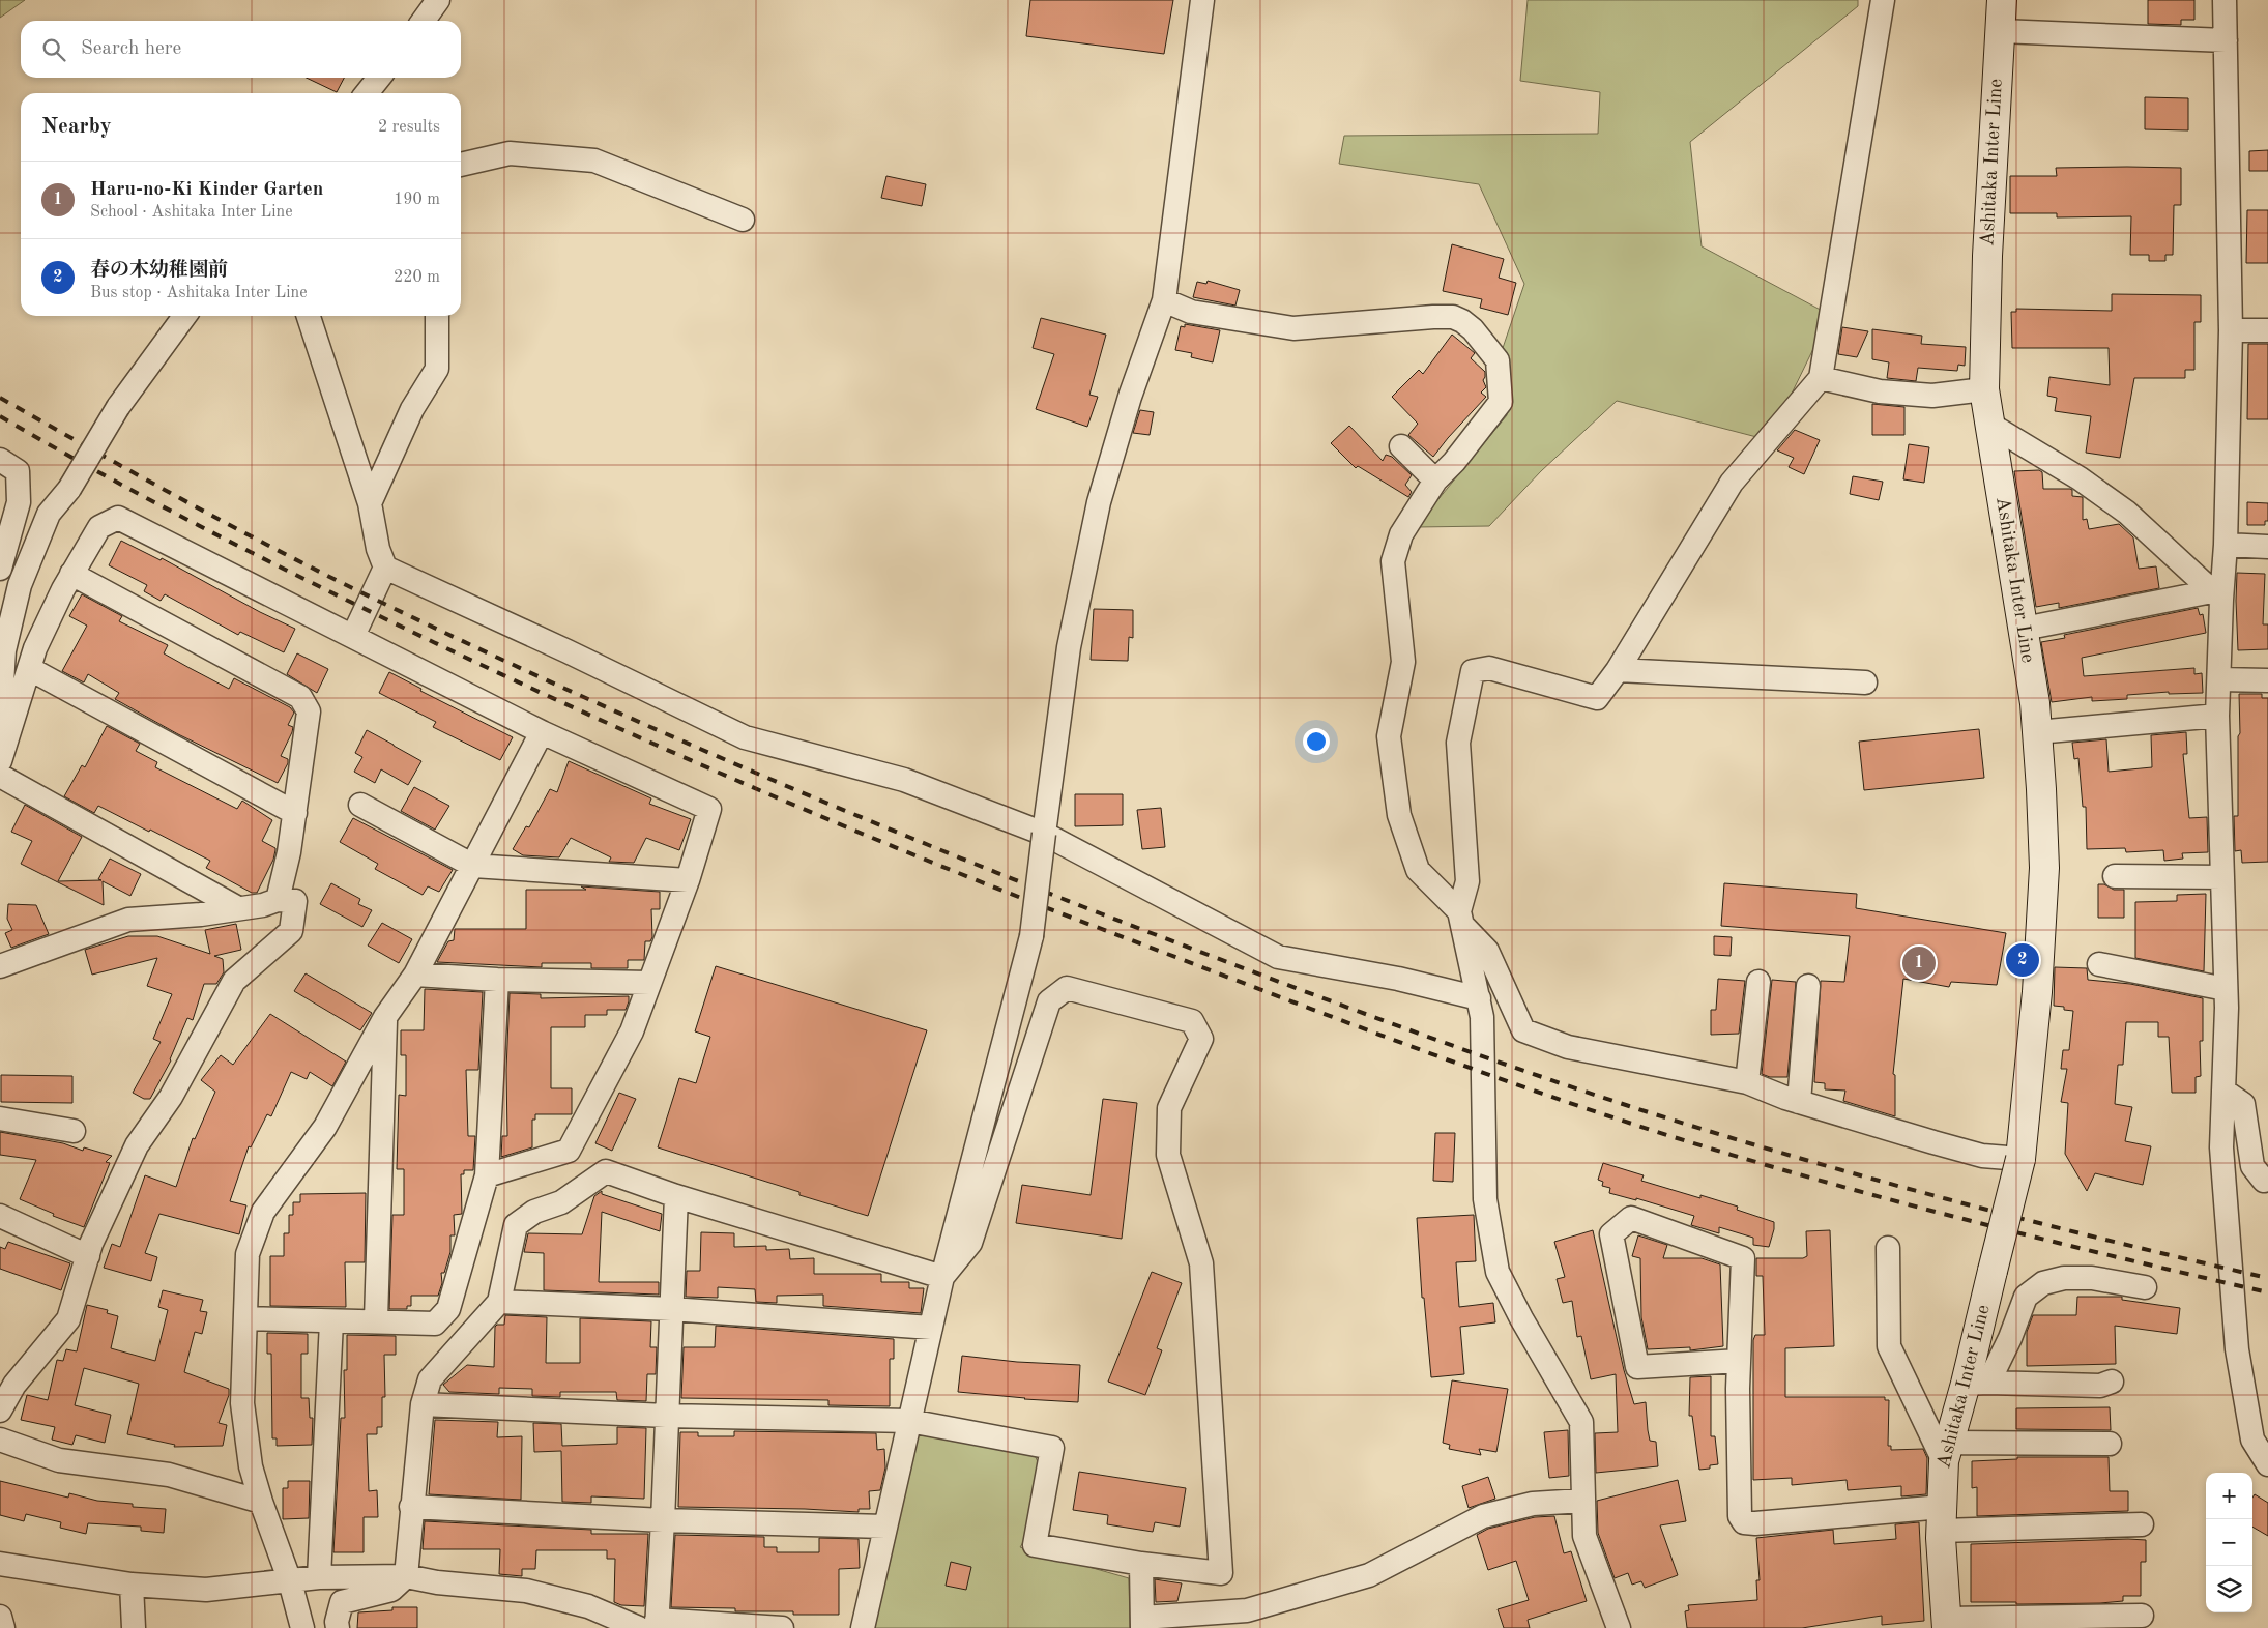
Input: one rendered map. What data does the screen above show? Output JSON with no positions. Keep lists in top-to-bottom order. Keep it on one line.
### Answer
{"streets":{"main road":["Ashitaka Inter Line"]},"page":{"search":"Search here","heading":["Nearby","2 results"],"list":[{"mark":"1","name":"Haru-no-Ki Kinder Garten","note":"School · Ashitaka Inter Line","value":"190 m"},{"mark":"2","name":"春の木幼稚園前","note":"Bus stop · Ashitaka Inter Line","value":"220 m"}],"pins":["2","1"],"map_buttons":["+","−"]}}
